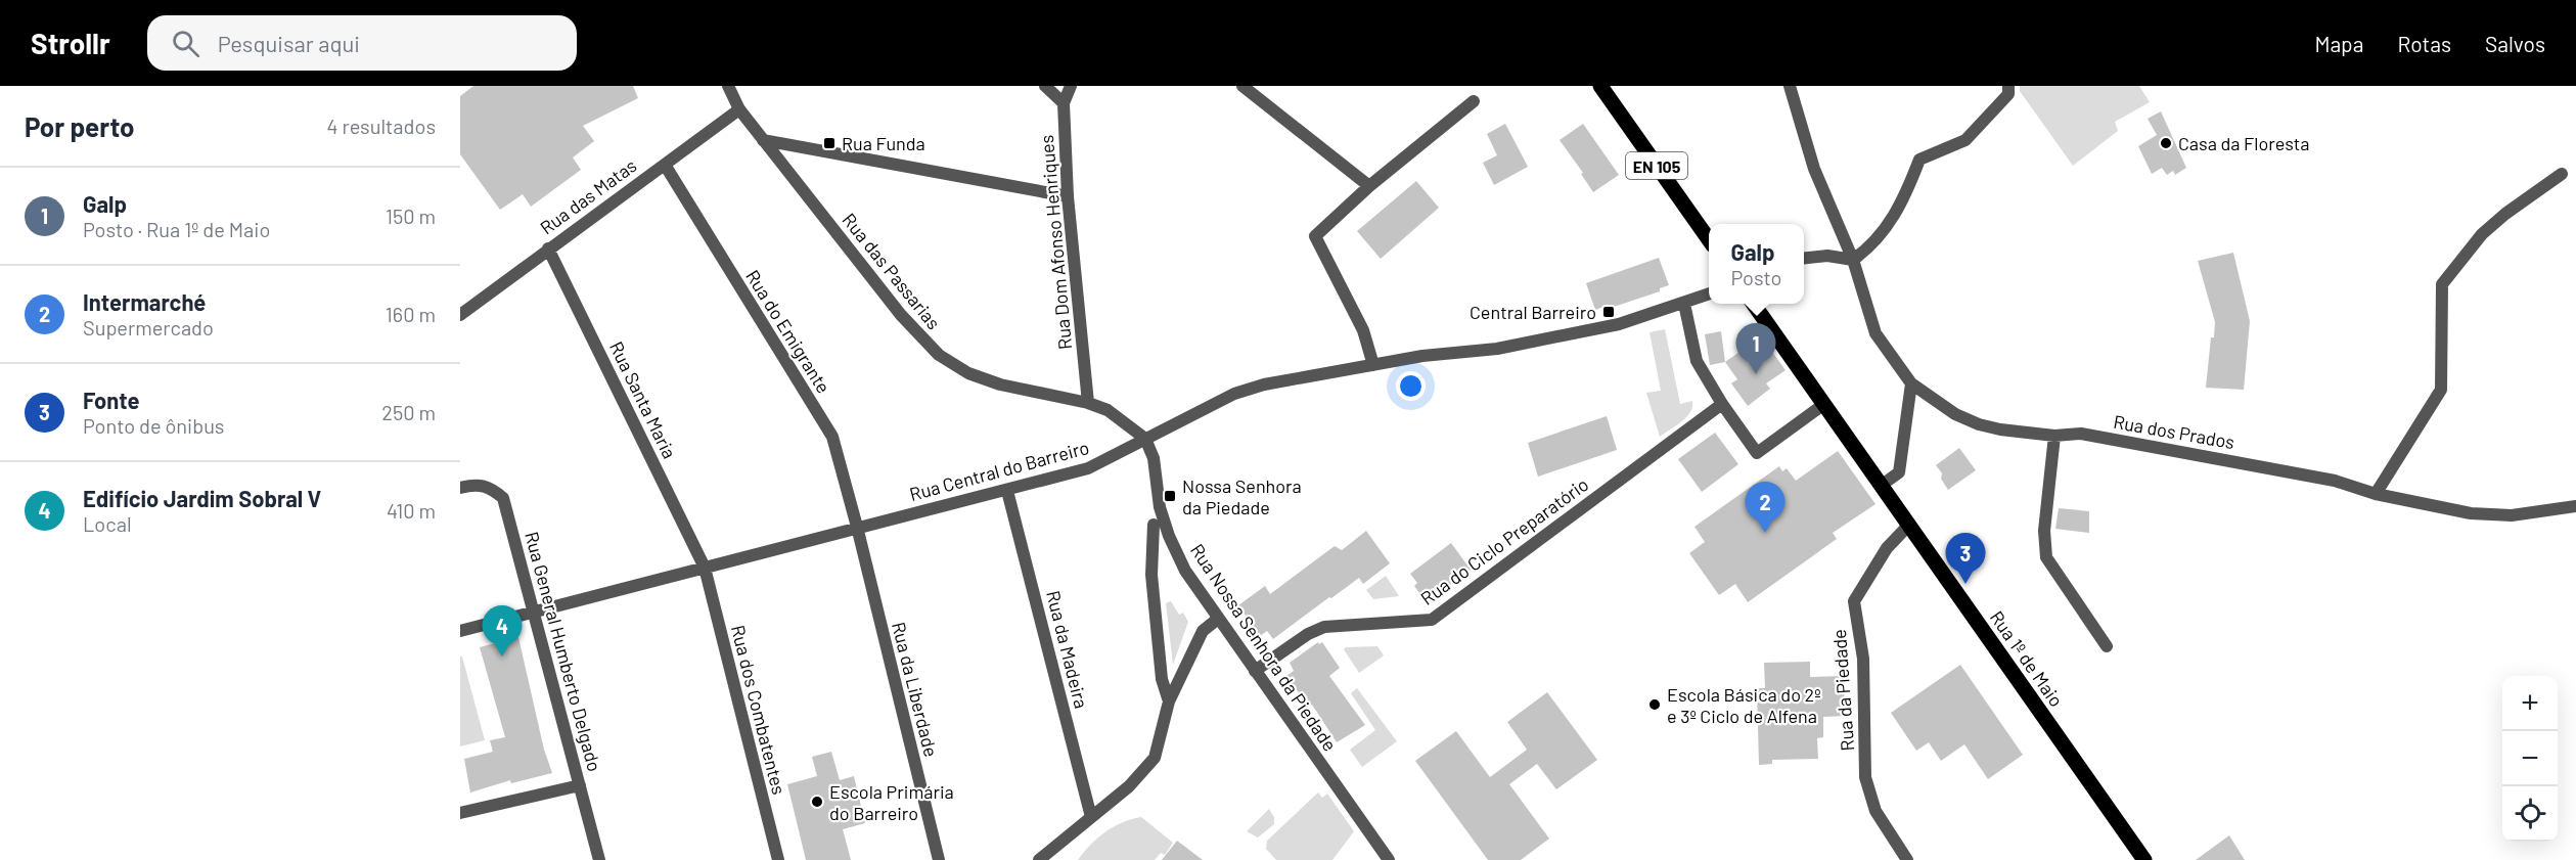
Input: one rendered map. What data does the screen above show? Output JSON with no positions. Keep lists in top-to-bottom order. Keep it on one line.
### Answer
{"streets":{"main road":["EN 105","Rua 1º de Maio"],"street":["Rua das Matas","Rua Dom Afonso Henriques","Rua das Passarias","Rua do Emigrante","Rua Santa Maria","Rua dos Prados","Rua Central do Barreiro","Rua do Ciclo Preparatório","Rua Nossa Senhora da Piedade","Rua da Madeira","Rua General Humberto Delgado","Rua da Liberdade","Rua da Piedade","Rua dos Combatentes"]},"crossings":[["Rua das Matas","Rua das Passarias"],["Rua das Matas","Rua do Emigrante"],["Rua das Matas","Rua Santa Maria"],["Rua Dom Afonso Henriques","Rua das Passarias"],["Rua das Passarias","Rua Central do Barreiro"],["Rua das Passarias","Rua Nossa Senhora da Piedade"],["Rua do Emigrante","Rua Central do Barreiro"],["Rua do Emigrante","Rua da Liberdade"],["Rua Santa Maria","Rua Central do Barreiro"],["Rua Santa Maria","Rua dos Combatentes"],["Rua Central do Barreiro","Rua Nossa Senhora da Piedade"],["Rua Central do Barreiro","Rua da Madeira"],["Rua Central do Barreiro","Rua General Humberto Delgado"],["Rua Central do Barreiro","Rua da Liberdade"],["Rua Central do Barreiro","Rua dos Combatentes"],["Rua do Ciclo Preparatório","Rua Nossa Senhora da Piedade"],["Rua 1º de Maio","Rua da Piedade"]],"places":{"transit":["Rua Funda","Central Barreiro","Nossa Senhora da Piedade"],"other":["Casa da Floresta","Escola Básica do 2º e 3º Ciclo de Alfena","Escola Primária do Barreiro"]},"page":{"header":"Strollr","search":"Pesquisar aqui","nav":["Mapa","Rotas","Salvos"],"heading":["Por perto","4 resultados"],"list":[{"mark":"1","name":"Galp","note":"Posto · Rua 1º de Maio","value":"150 m"},{"mark":"2","name":"Intermarché","note":"Supermercado","value":"160 m"},{"mark":"3","name":"Fonte","note":"Ponto de ônibus","value":"250 m"},{"mark":"4","name":"Edifício Jardim Sobral V","note":"Local","value":"410 m"}],"popup":["Galp","Posto"],"pins":["1","2","3","4"],"map_buttons":["+","−"]}}
